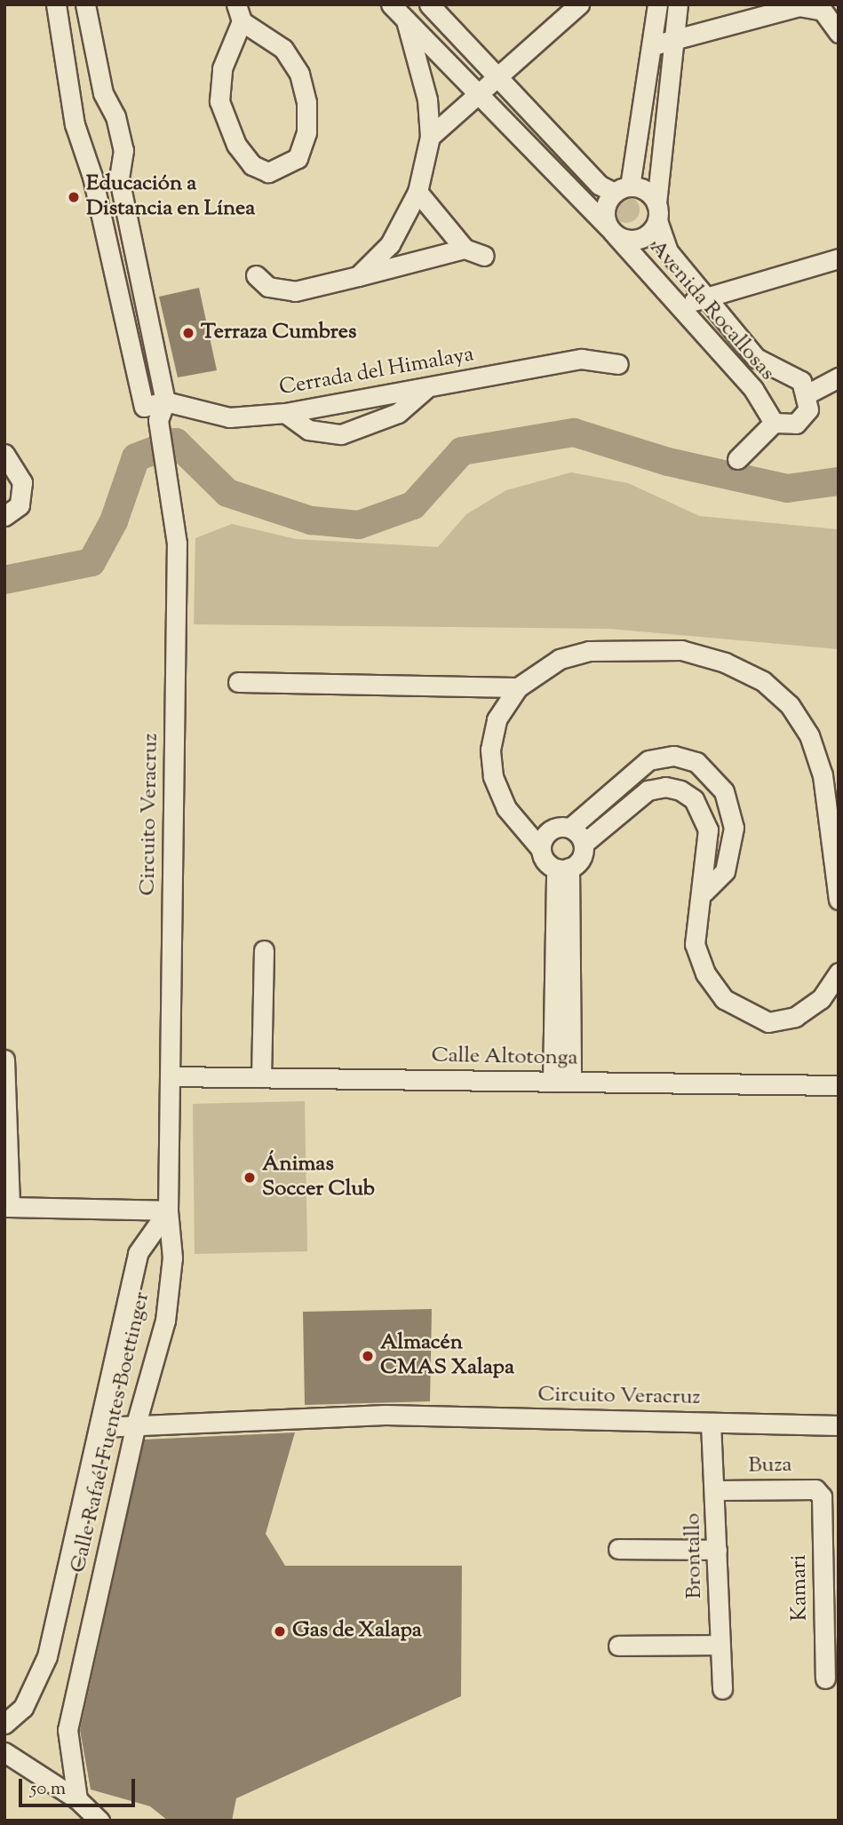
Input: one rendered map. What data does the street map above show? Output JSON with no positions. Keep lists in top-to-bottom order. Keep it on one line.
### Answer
{"streets":{"street":["Avenida Rocallosas","Cerrada del Himalaya","Circuito Veracruz","Calle Altotonga","Calle Rafaél Fuentes Boettinger","Buza","Brontallo","Kamari"]},"crossings":[["Cerrada del Himalaya","Circuito Veracruz"],["Circuito Veracruz","Calle Altotonga"],["Circuito Veracruz","Calle Rafaél Fuentes Boettinger"],["Circuito Veracruz","Brontallo"],["Buza","Brontallo"],["Buza","Kamari"]],"places":["Educación a Distancia en Línea","Terraza Cumbres","Ánimas Soccer Club","Almacén CMAS Xalapa","Gas de Xalapa"],"scale_bar":"50 m"}
